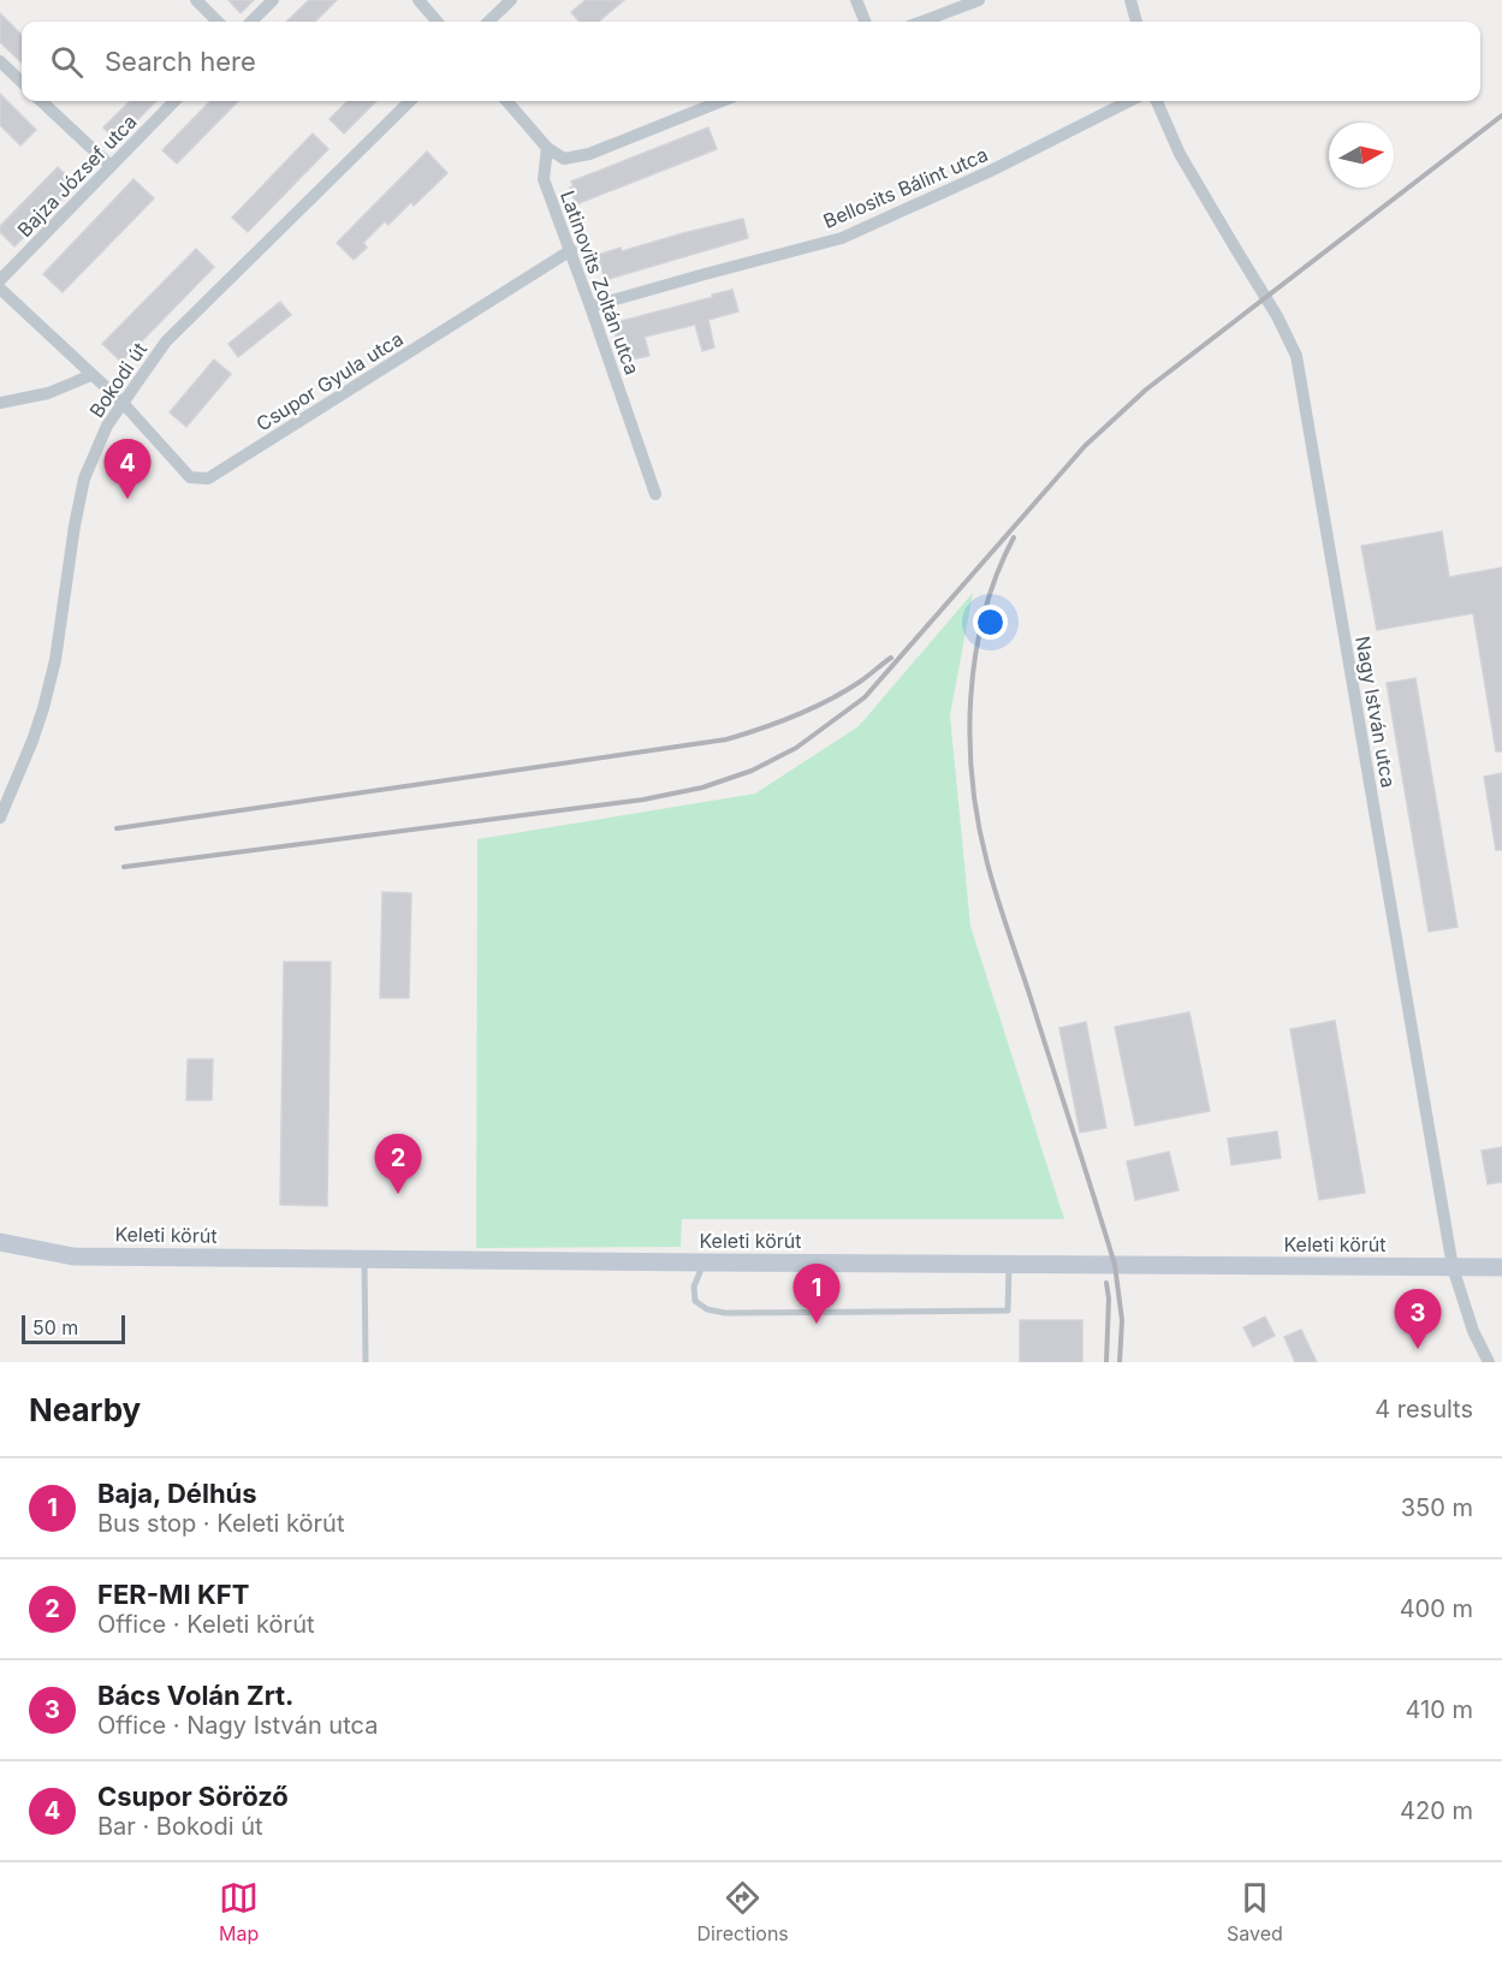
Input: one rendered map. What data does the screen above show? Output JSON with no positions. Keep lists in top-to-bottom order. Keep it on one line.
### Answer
{"streets":{"main road":["Keleti körút"],"street":["Bajza József utca","Bellosits Bálint utca","Latinovits Zoltán utca","Bokodi út","Csupor Gyula utca","Nagy István utca"]},"crossings":[["Bellosits Bálint utca","Latinovits Zoltán utca"],["Latinovits Zoltán utca","Csupor Gyula utca"],["Bokodi út","Csupor Gyula utca"],["Nagy István utca","Keleti körút"]],"scale_bar":"50 m","north":"right","page":{"search":"Search here","pins":["4","2","1","3"],"scale":"50 m","heading":["Nearby","4 results"],"list":[{"mark":"1","name":"Baja, Délhús","note":"Bus stop · Keleti körút","value":"350 m"},{"mark":"2","name":"FER-MI KFT","note":"Office · Keleti körút","value":"400 m"},{"mark":"3","name":"Bács Volán Zrt.","note":"Office · Nagy István utca","value":"410 m"},{"mark":"4","name":"Csupor Söröző","note":"Bar · Bokodi út","value":"420 m"}],"nav":["Map","Directions","Saved"]}}
